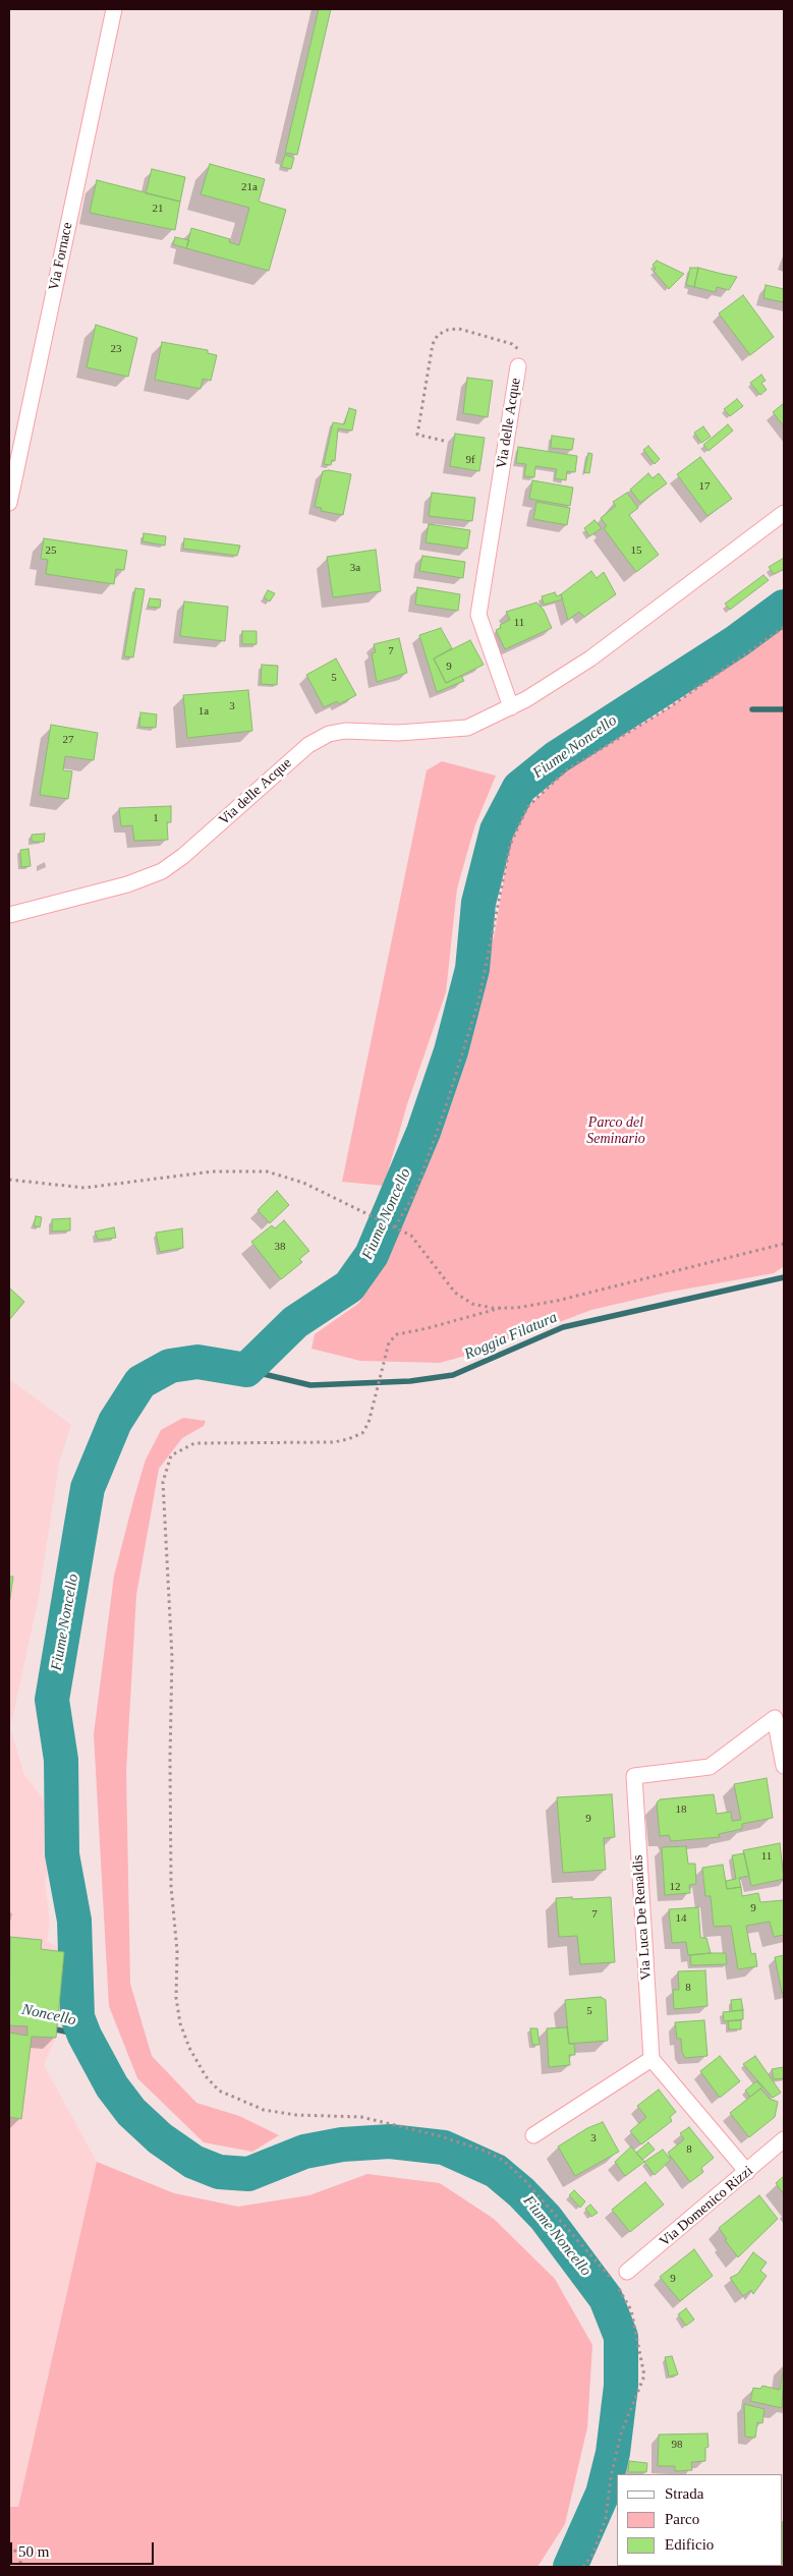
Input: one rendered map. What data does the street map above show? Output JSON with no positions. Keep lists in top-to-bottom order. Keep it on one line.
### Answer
{"streets":{"street":["Via Fornace","Via delle Acque","Via Luca De Renaldis","Via Domenico Rizzi"]},"water":["Fiume Noncello","Roggia Filatura","Noncello"],"parks":["Parco del Seminario"],"house_numbers":["21a","21","23","9f","17","25","15","3a","11","7","9","5","3","1a","27","1","38","18","9","11","12","9","7","14","8","5","3","8","9","98"],"legend":["Strada","Parco","Edificio"],"scale_bar":"50 m"}
